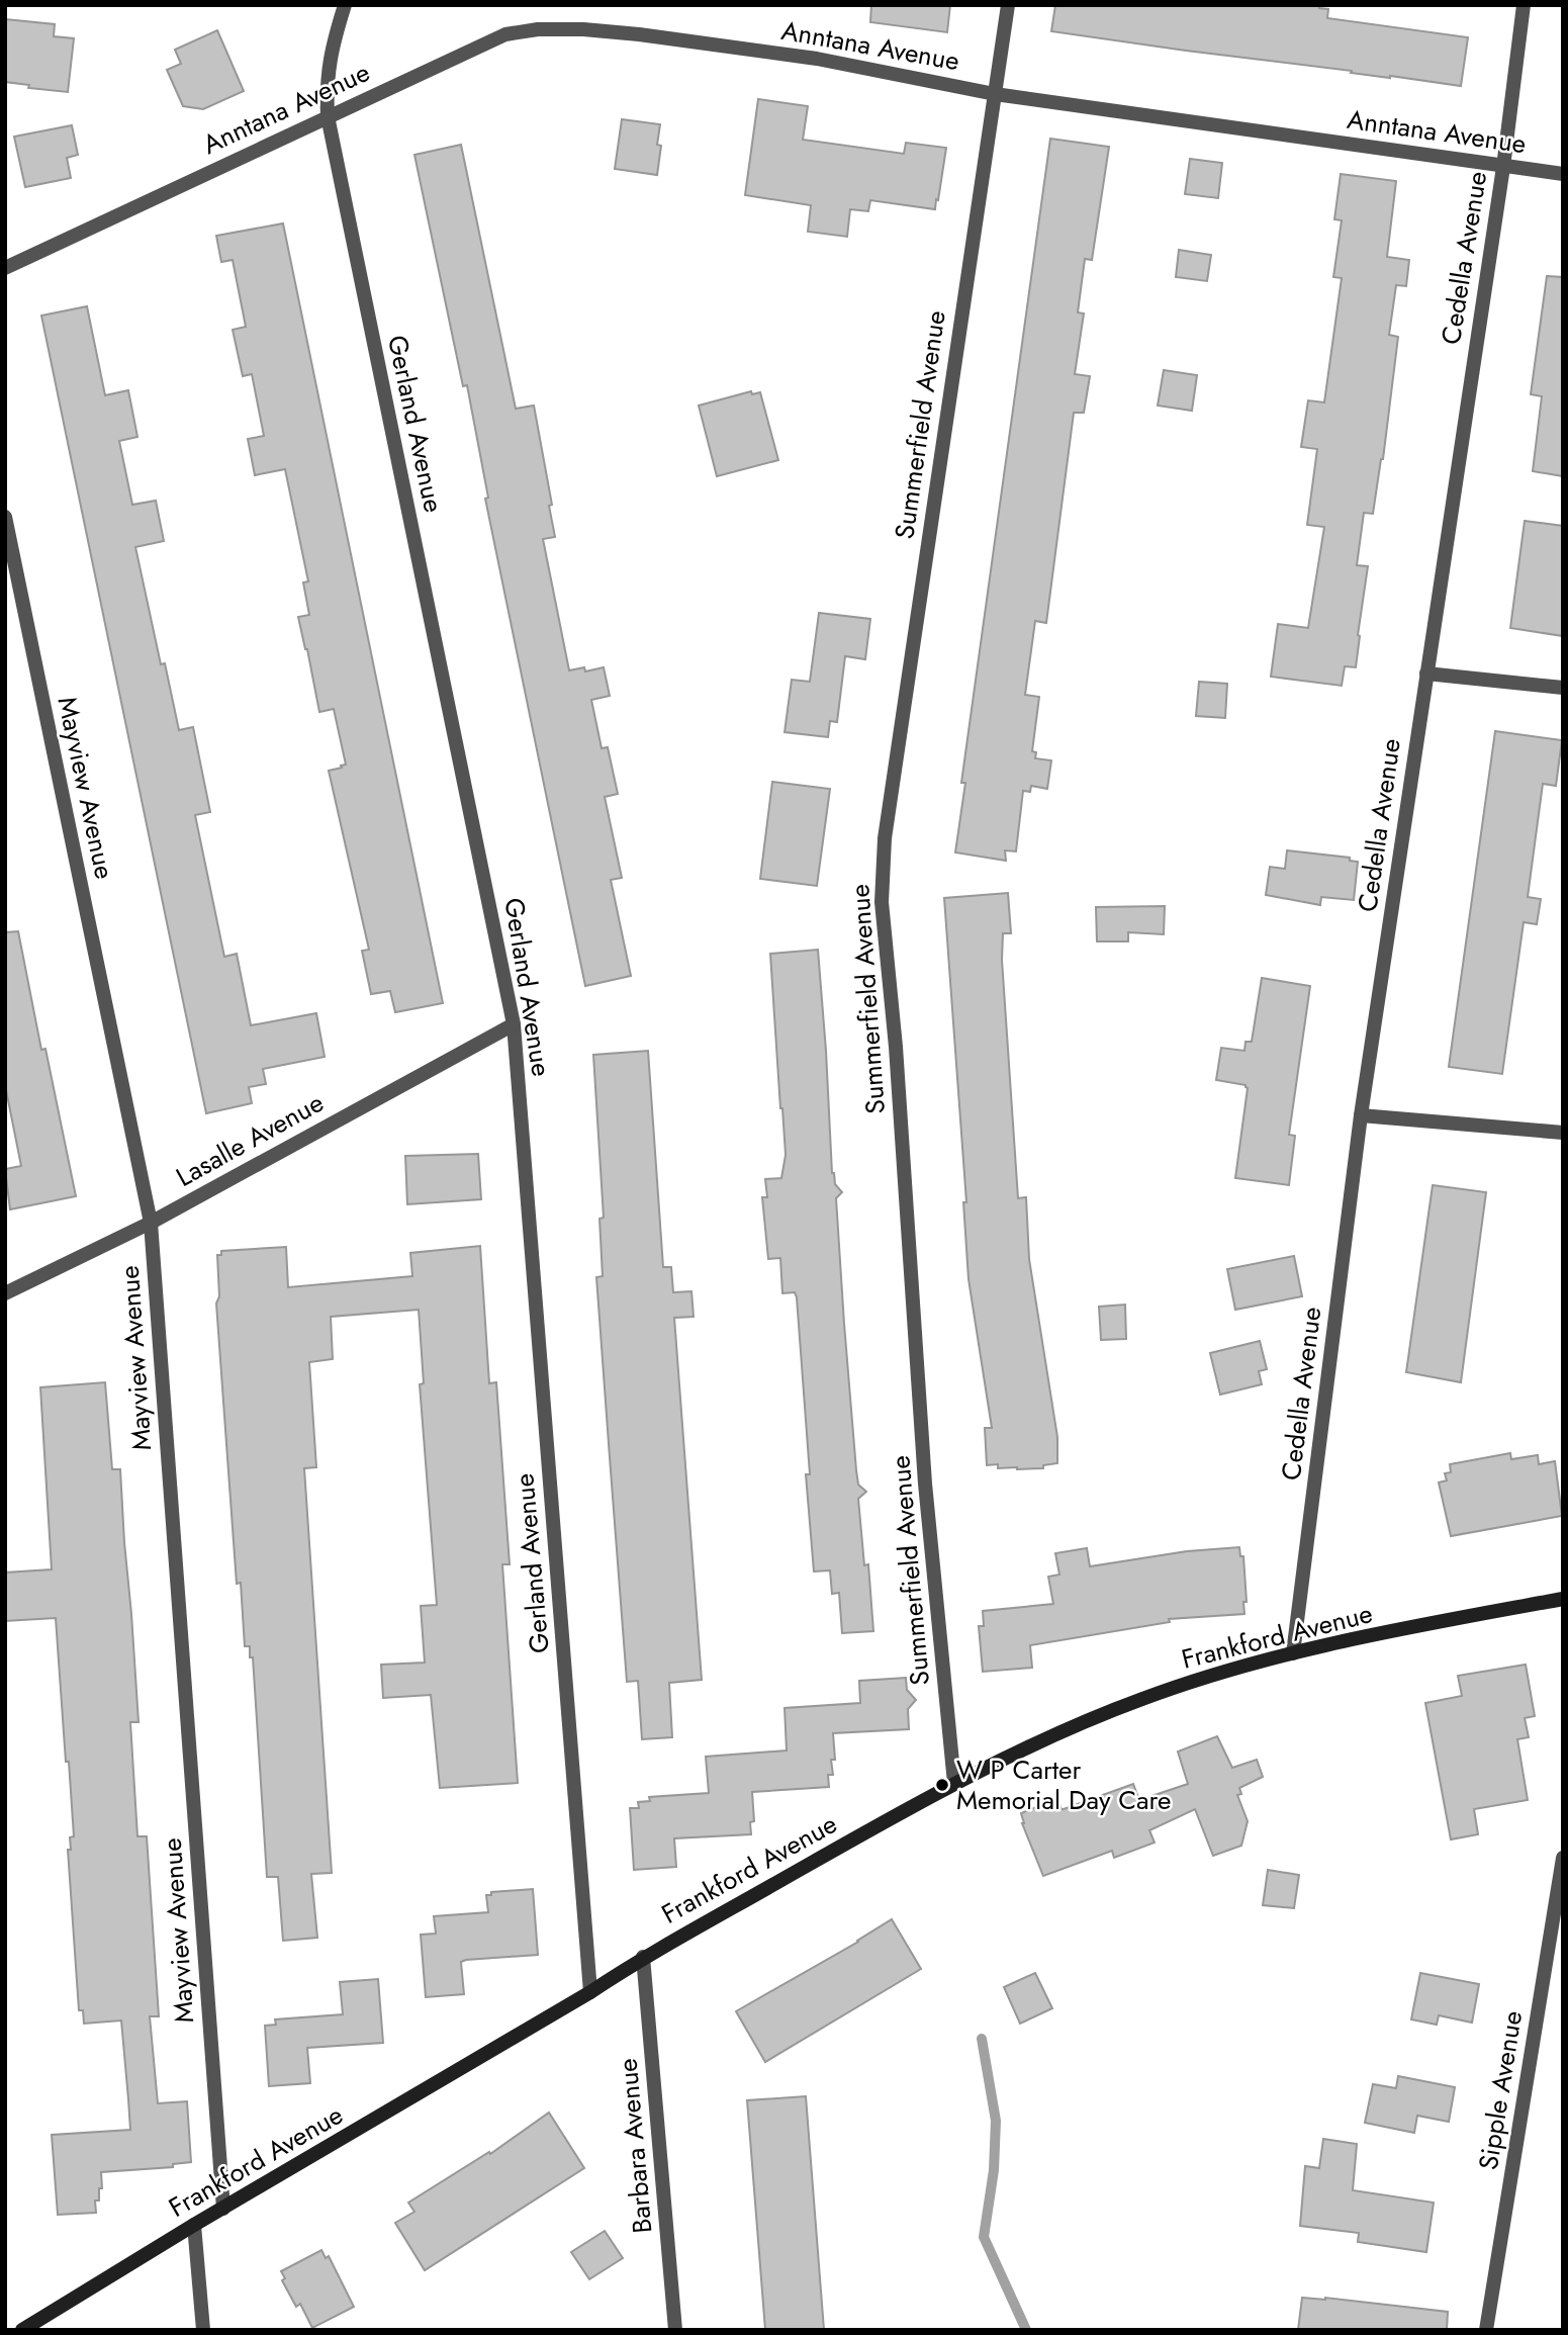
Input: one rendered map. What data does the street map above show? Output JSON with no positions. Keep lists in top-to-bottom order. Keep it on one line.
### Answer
{"streets":{"street":["Anntana Avenue","Cedella Avenue","Gerland Avenue","Summerfield Avenue","Mayview Avenue","Lasalle Avenue","Frankford Avenue","Sipple Avenue","Barbara Avenue"]},"crossings":[["Anntana Avenue","Cedella Avenue"],["Anntana Avenue","Gerland Avenue"],["Anntana Avenue","Summerfield Avenue"],["Cedella Avenue","Frankford Avenue"],["Gerland Avenue","Lasalle Avenue"],["Gerland Avenue","Frankford Avenue"],["Summerfield Avenue","Frankford Avenue"],["Mayview Avenue","Lasalle Avenue"],["Mayview Avenue","Frankford Avenue"],["Frankford Avenue","Barbara Avenue"]],"places":["W P Carter Memorial Day Care"]}
